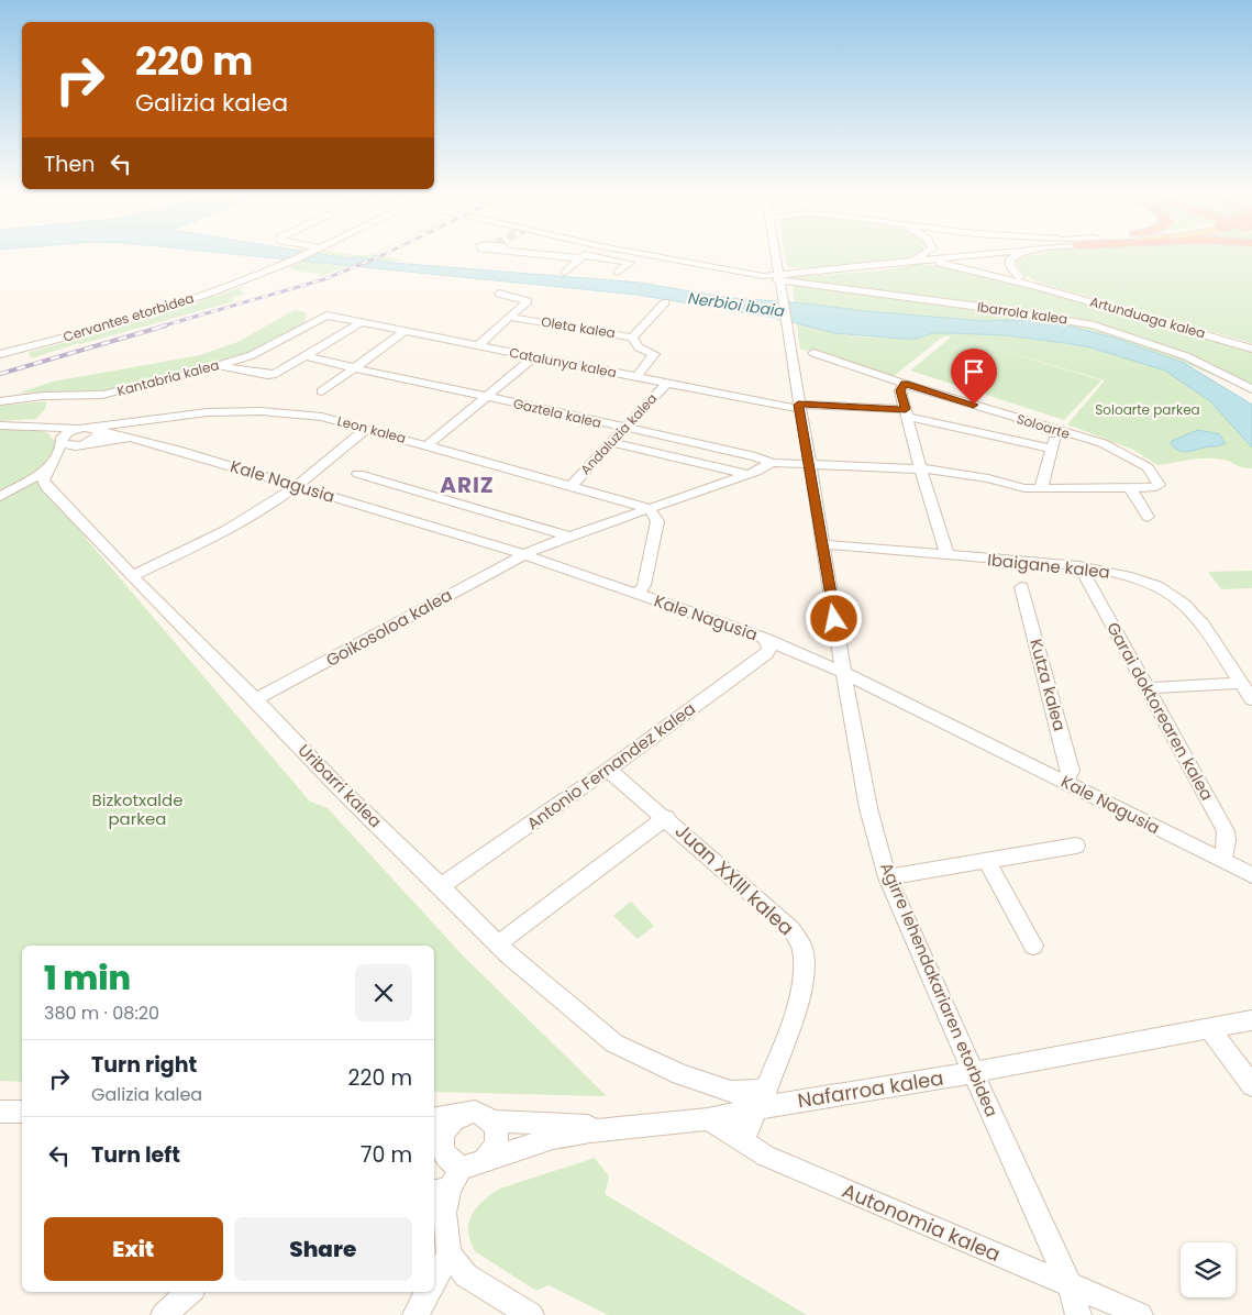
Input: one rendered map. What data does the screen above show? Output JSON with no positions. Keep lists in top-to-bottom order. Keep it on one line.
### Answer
{"streets":{"street":["Ibarrola kalea","Cervantes etorbidea","Artunduaga kalea","Oleta kalea","Catalunya kalea","Kantabria kalea","Gaztela kalea","Soloarte","Leon kalea","Andaluzia kalea","Kale Nagusia","Ibaigane kalea","Goikosoloa kalea","Kutza kalea","Garai doktorearen kalea","Antonio Fernandez kalea","Uribarri kalea","Juan XXIII kalea","Agirre lehendakariaren etorbidea","Nafarroa kalea","Autonomia kalea"]},"crossings":[["Ibarrola kalea","Agirre lehendakariaren etorbidea"],["Oleta kalea","Catalunya kalea"],["Catalunya kalea","Kantabria kalea"],["Catalunya kalea","Andaluzia kalea"],["Catalunya kalea","Agirre lehendakariaren etorbidea"],["Gaztela kalea","Soloarte"],["Gaztela kalea","Andaluzia kalea"],["Gaztela kalea","Goikosoloa kalea"],["Gaztela kalea","Agirre lehendakariaren etorbidea"],["Leon kalea","Andaluzia kalea"],["Leon kalea","Kale Nagusia"],["Leon kalea","Goikosoloa kalea"],["Kale Nagusia","Goikosoloa kalea"],["Kale Nagusia","Kutza kalea"],["Kale Nagusia","Garai doktorearen kalea"],["Kale Nagusia","Antonio Fernandez kalea"],["Kale Nagusia","Agirre lehendakariaren etorbidea"],["Ibaigane kalea","Garai doktorearen kalea"],["Ibaigane kalea","Agirre lehendakariaren etorbidea"],["Goikosoloa kalea","Uribarri kalea"],["Antonio Fernandez kalea","Uribarri kalea"],["Antonio Fernandez kalea","Juan XXIII kalea"],["Uribarri kalea","Juan XXIII kalea"],["Uribarri kalea","Nafarroa kalea"],["Juan XXIII kalea","Nafarroa kalea"],["Juan XXIII kalea","Autonomia kalea"],["Agirre lehendakariaren etorbidea","Nafarroa kalea"],["Agirre lehendakariaren etorbidea","Autonomia kalea"],["Nafarroa kalea","Autonomia kalea"]],"districts":["ARIZ"],"water":["Nerbioi ibaia"],"parks":["Soloarte parkea","Bizkotxalde parkea"],"page":{"turn":["220 m","Galizia kalea"],"then":"Then","heading":["1 min","380 m · 08:20"],"list":[{"name":"Turn right","note":"Galizia kalea","value":"220 m"},{"name":"Turn left","value":"70 m"}],"buttons":["Exit","Share"]}}
